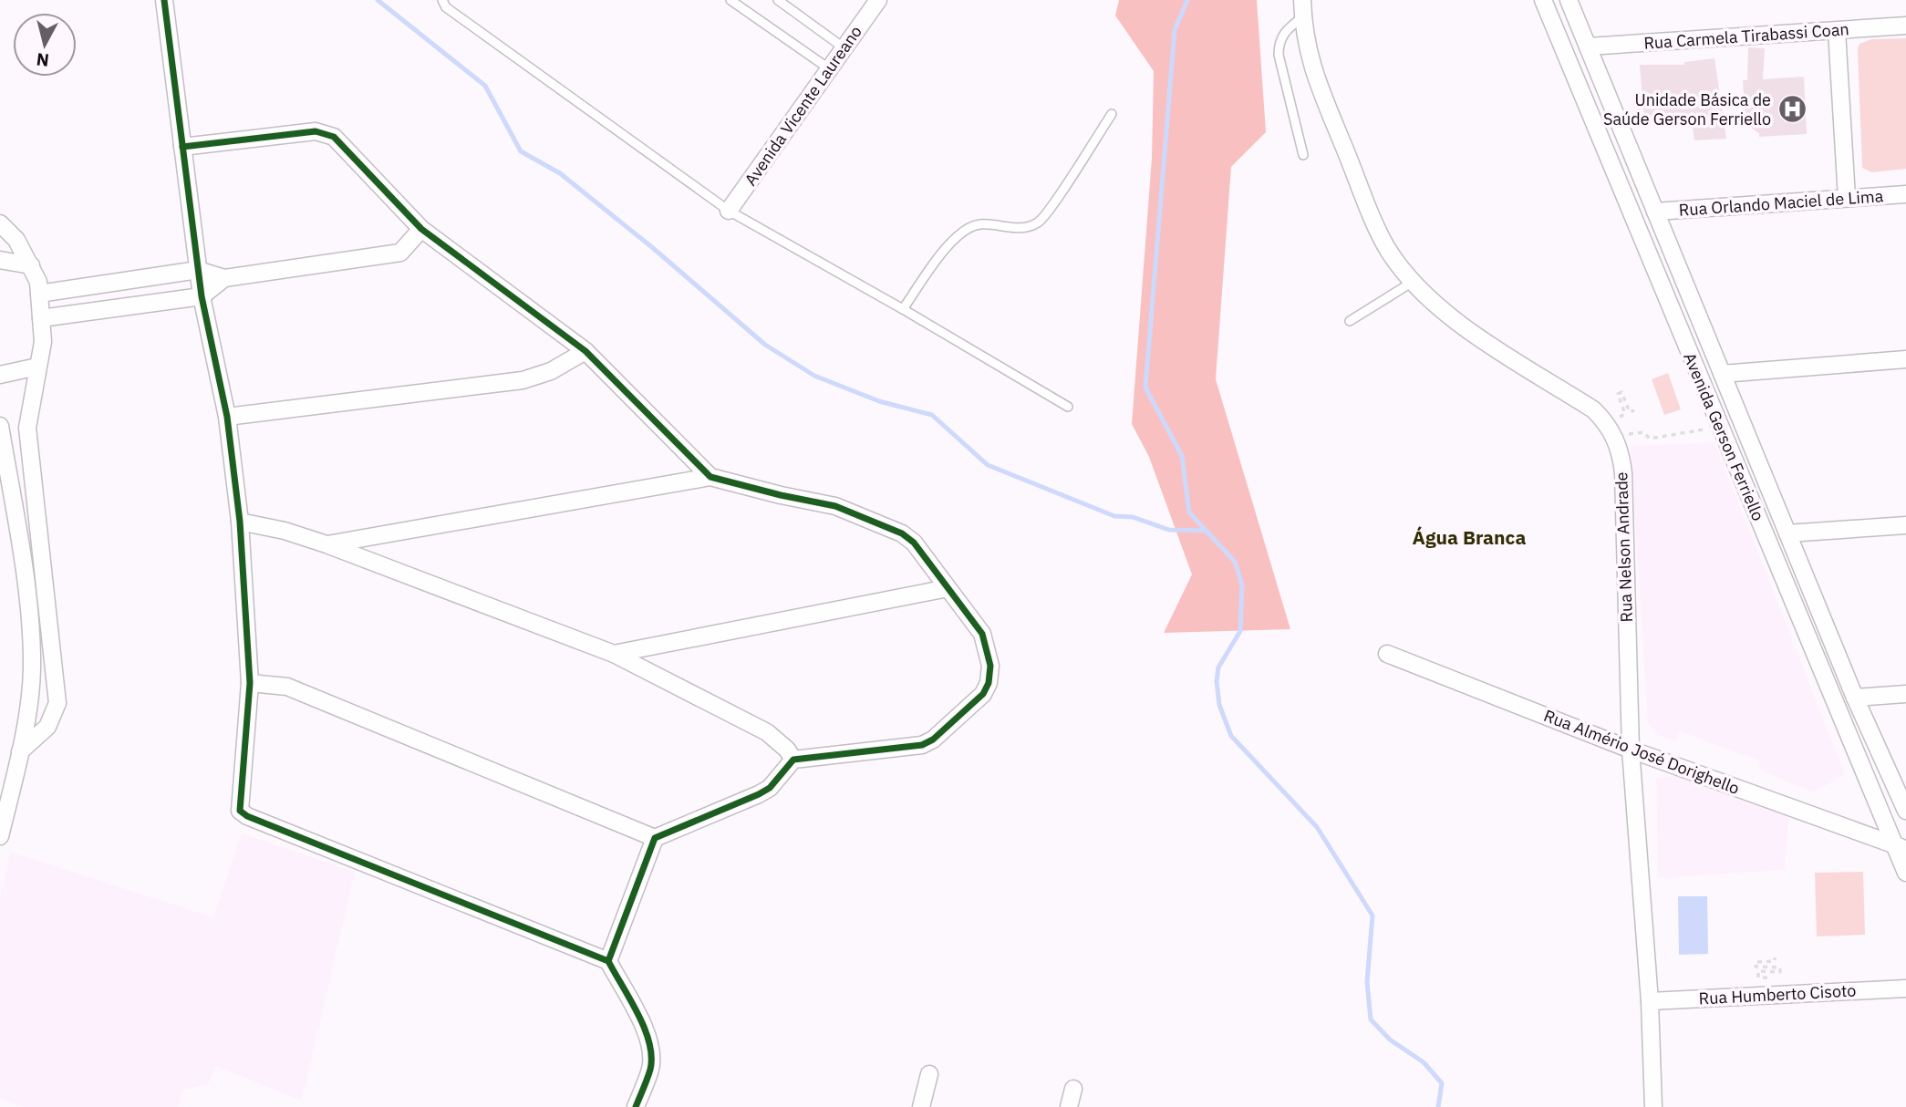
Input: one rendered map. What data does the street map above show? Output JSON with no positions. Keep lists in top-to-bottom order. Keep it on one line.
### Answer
{"streets":{"street":["Rua Carmela Tirabassi Coan","Avenida Vicente Laureano","Rua Orlando Maciel de Lima","Avenida Gerson Ferriello","Rua Nelson Andrade","Rua Almério José Dorighello","Rua Humberto Cisoto"]},"crossings":[["Rua Carmela Tirabassi Coan","Avenida Gerson Ferriello"],["Rua Orlando Maciel de Lima","Avenida Gerson Ferriello"],["Avenida Gerson Ferriello","Rua Almério José Dorighello"],["Rua Nelson Andrade","Rua Almério José Dorighello"],["Rua Nelson Andrade","Rua Humberto Cisoto"]],"districts":["Água Branca"],"places":{"hospital":["Unidade Básica de Saúde Gerson Ferriello"]},"north":"bottom"}
